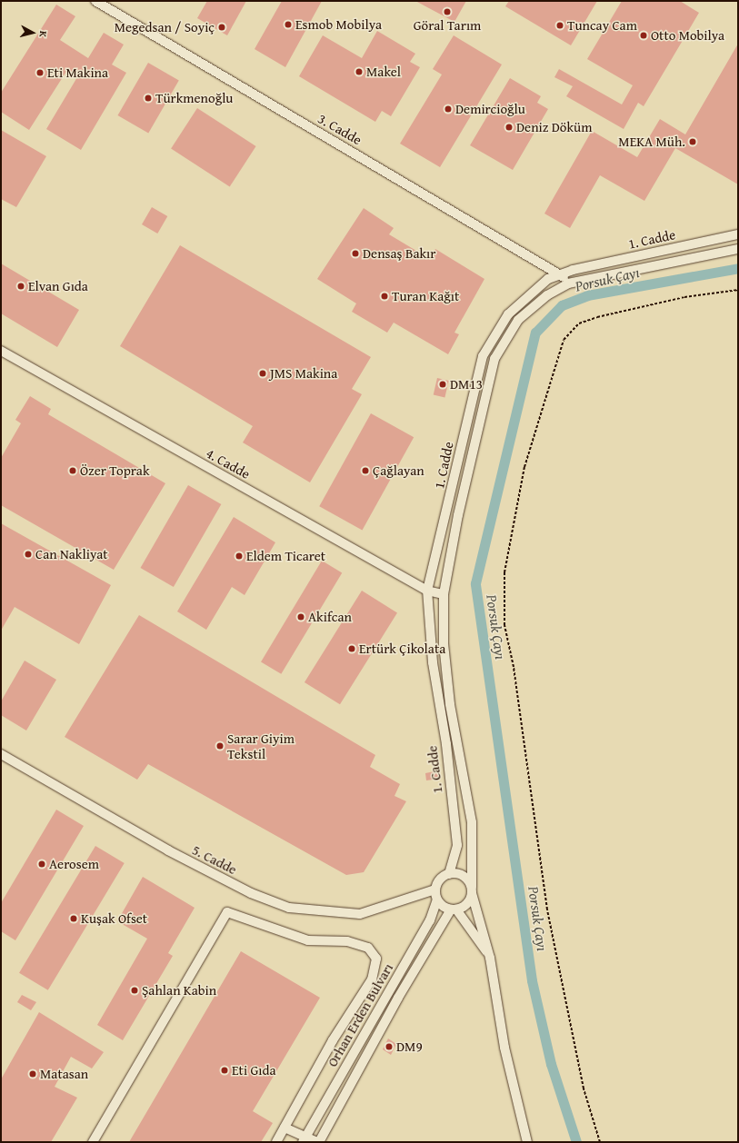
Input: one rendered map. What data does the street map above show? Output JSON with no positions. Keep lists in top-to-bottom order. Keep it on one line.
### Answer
{"streets":{"street":["3. Cadde","1. Cadde","4. Cadde","5. Cadde","Orhan Erden Bulvarı"]},"crossings":[["3. Cadde","1. Cadde"],["1. Cadde","4. Cadde"],["1. Cadde","5. Cadde"],["1. Cadde","Orhan Erden Bulvarı"],["5. Cadde","Orhan Erden Bulvarı"]],"water":["Porsuk Çayı"],"places":["Göral Tarım","Esmob Mobilya","Tuncay Cam","Megedsan / Soyiç","Otto Mobilya","Makel","Eti Makina","Türkmenoğlu","Demircioğlu","Deniz Döküm","MEKA Müh.","Densaş Bakır","Elvan Gıda","Turan Kağıt","JMS Makina","DM13","Özer Toprak","Çağlayan","Can Nakliyat","Eldem Ticaret","Akifcan","Ertürk Çikolata","Sarar Giyim Tekstil","Aerosem","Kuşak Ofset","Şahlan Kabin","DM9","Eti Gıda","Matasan"],"north":"right"}
